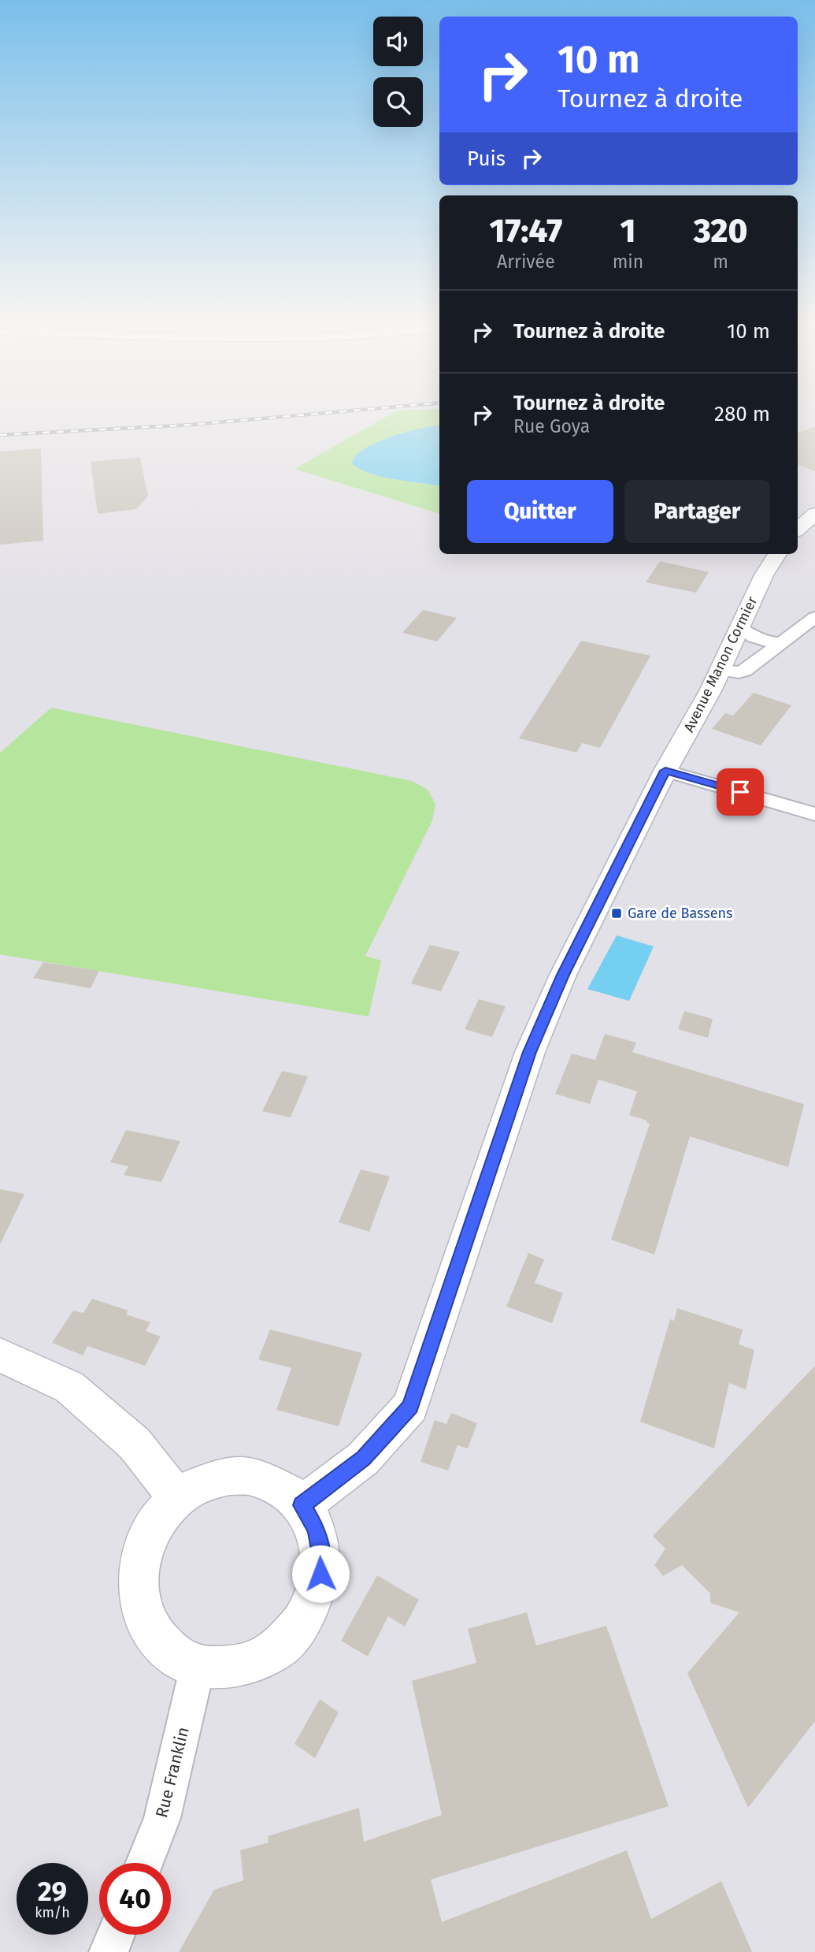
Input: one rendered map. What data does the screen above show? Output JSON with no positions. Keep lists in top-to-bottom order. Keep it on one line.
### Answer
{"streets":{"street":["Avenue Manon Cormier","Rue Franklin"]},"crossings":[["Avenue Manon Cormier","Rue Franklin"]],"places":{"transit":["Gare de Bassens"]},"page":{"turn":["10 m","Tournez à droite"],"then":"Puis","eta":["17:47","Arrivée","1","min","320","m"],"list":[{"name":"Tournez à droite","value":"10 m"},{"name":"Tournez à droite","note":"Rue Goya","value":"280 m"}],"buttons":["Quitter","Partager"],"speed":"29 km/h","limit":"40"}}
